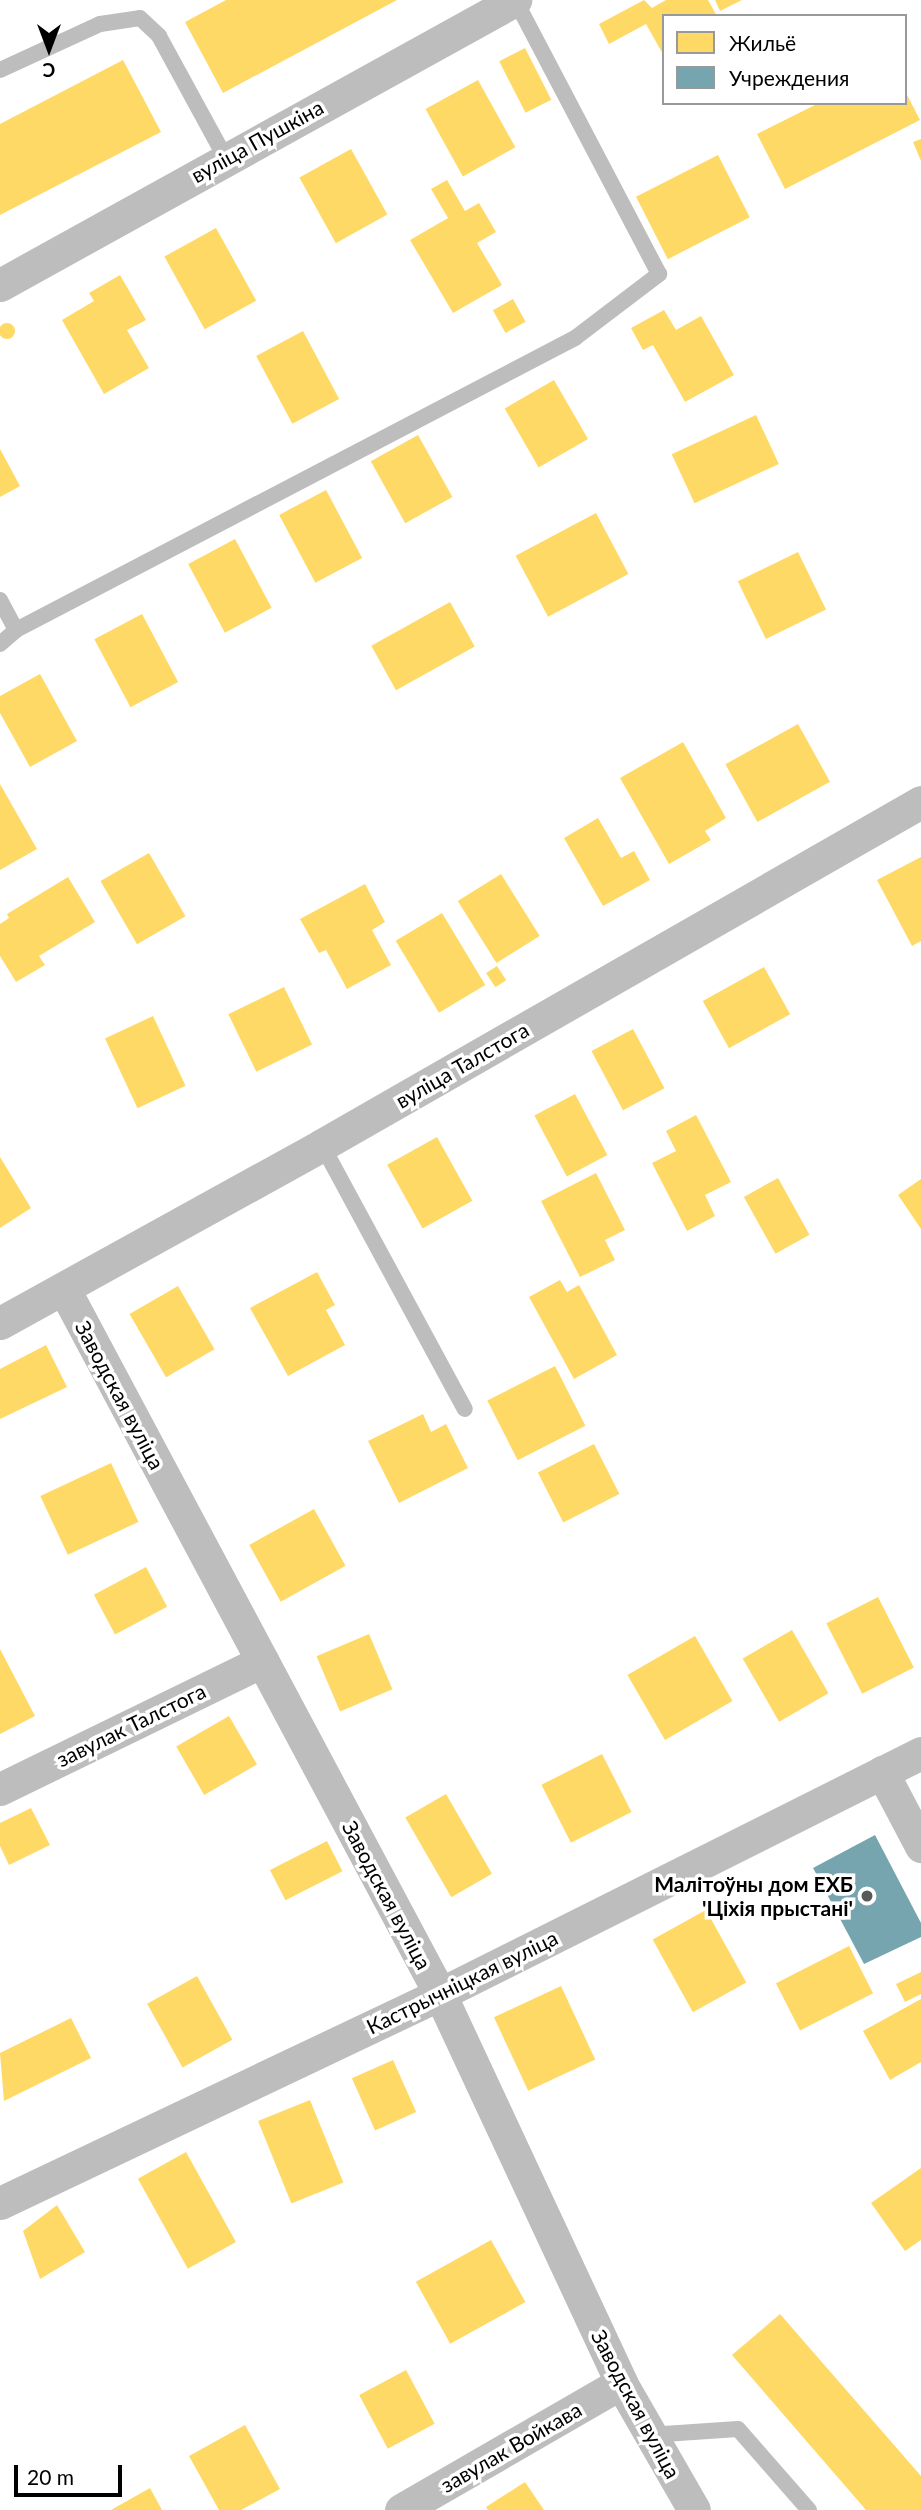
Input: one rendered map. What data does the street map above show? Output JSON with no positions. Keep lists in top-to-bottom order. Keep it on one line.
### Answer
{"streets":{"street":["вуліца Пушкіна","вуліца Талстога","Заводская вуліца","завулак Талстога","Кастрычніцкая вуліца","завулак Войкава"]},"crossings":[["вуліца Талстога","Заводская вуліца"],["Заводская вуліца","завулак Талстога"],["Заводская вуліца","Кастрычніцкая вуліца"],["Заводская вуліца","завулак Войкава"]],"places":["Малітоўны дом ЕХБ 'Ціхія прыстані'"],"legend":["Жильё","Учреждения"],"scale_bar":"20 m","north":"bottom"}
